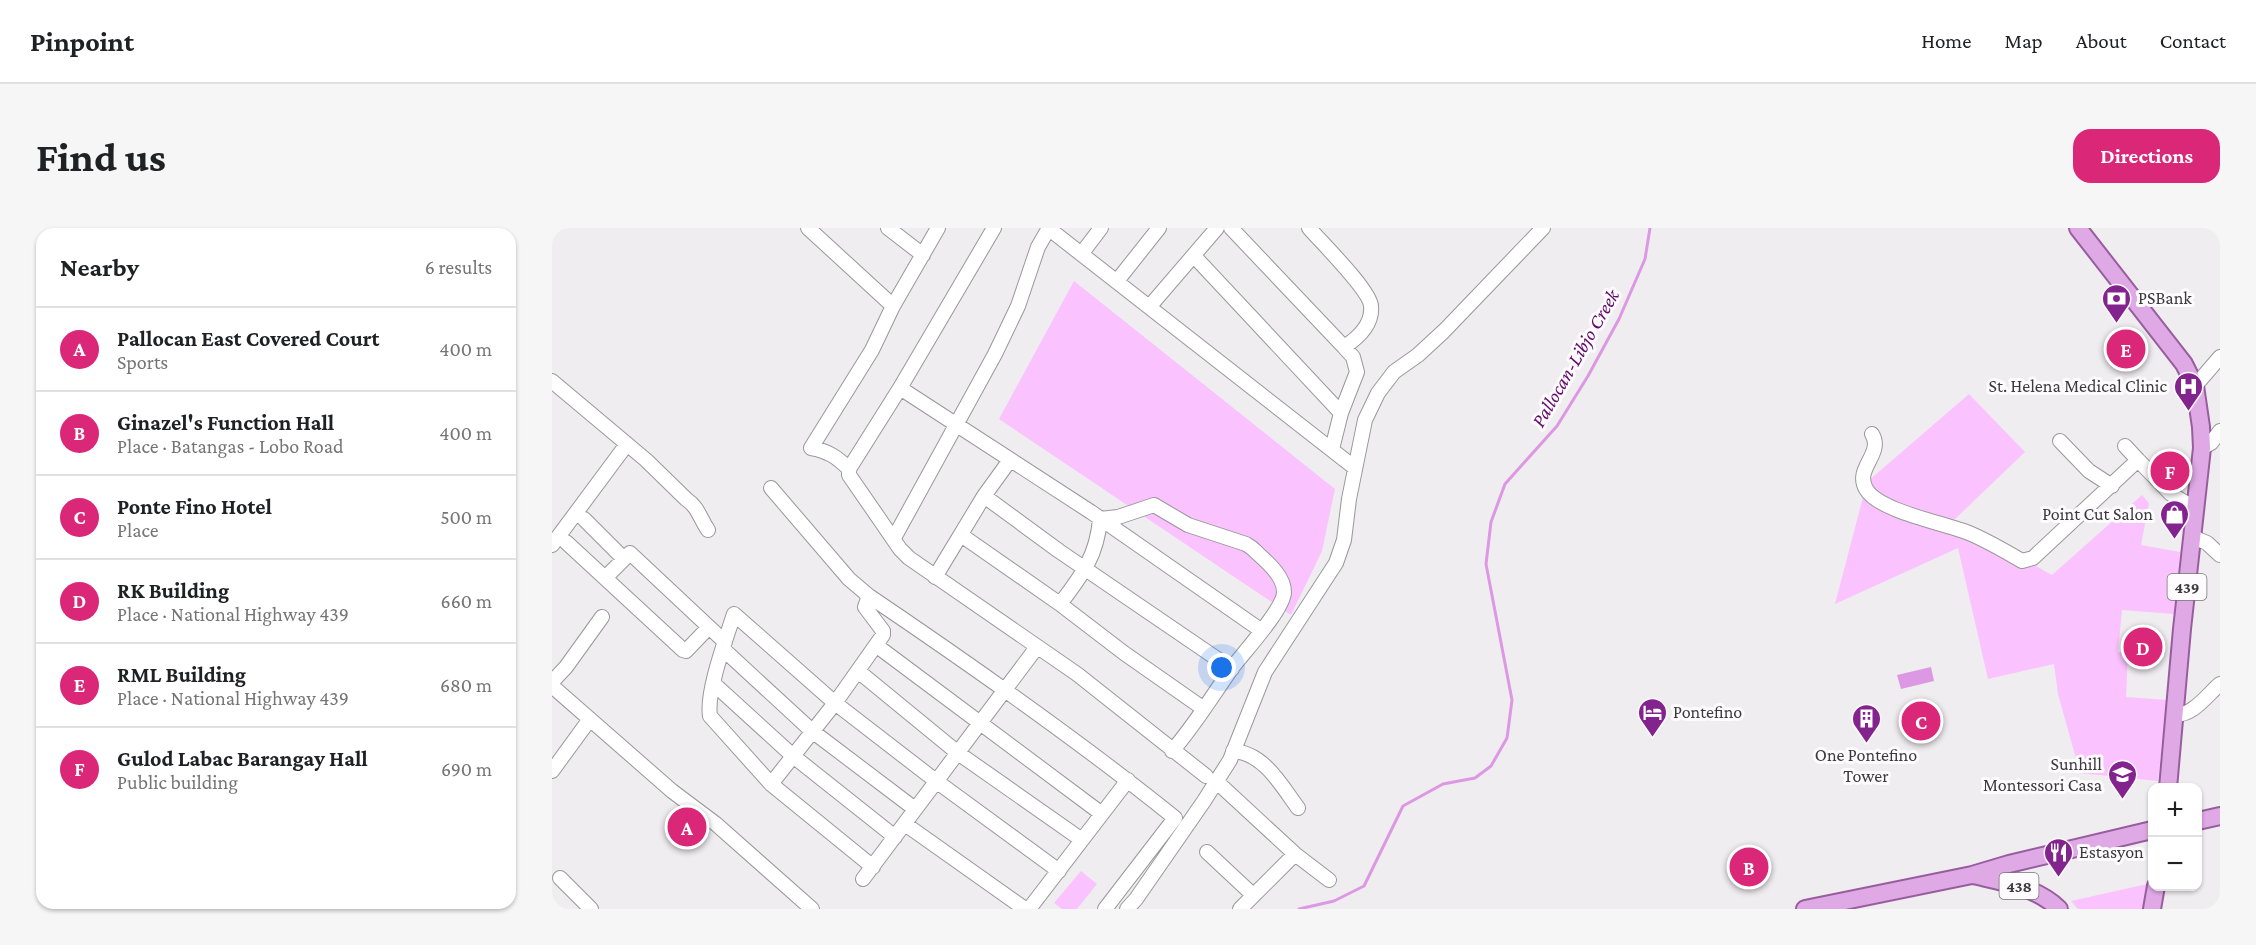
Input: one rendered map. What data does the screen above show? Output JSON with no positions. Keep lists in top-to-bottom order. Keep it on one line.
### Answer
{"streets":{"main road":["439","438"]},"water":["Pallocan-Libjo Creek"],"places":{"bank":["PSBank"],"hospital":["St. Helena Medical Clinic"],"shop":["Point Cut Salon"],"hotel":["Pontefino"],"building":["One Pontefino Tower"],"school or university":["Sunhill Montessori Casa"],"restaurant":["Estasyon"]},"page":{"header":"Pinpoint","nav":["Home","Map","About","Contact"],"buttons":"Directions","title":"Find us","heading":["Nearby","6 results"],"list":[{"mark":"A","name":"Pallocan East Covered Court","note":"Sports","value":"400 m"},{"mark":"B","name":"Ginazel's Function Hall","note":"Place · Batangas - Lobo Road","value":"400 m"},{"mark":"C","name":"Ponte Fino Hotel","note":"Place","value":"500 m"},{"mark":"D","name":"RK Building","note":"Place · National Highway 439","value":"660 m"},{"mark":"E","name":"RML Building","note":"Place · National Highway 439","value":"680 m"},{"mark":"F","name":"Gulod Labac Barangay Hall","note":"Public building","value":"690 m"}],"pins":["E","F","D","C","A","B"],"map_buttons":["+","−"]}}
